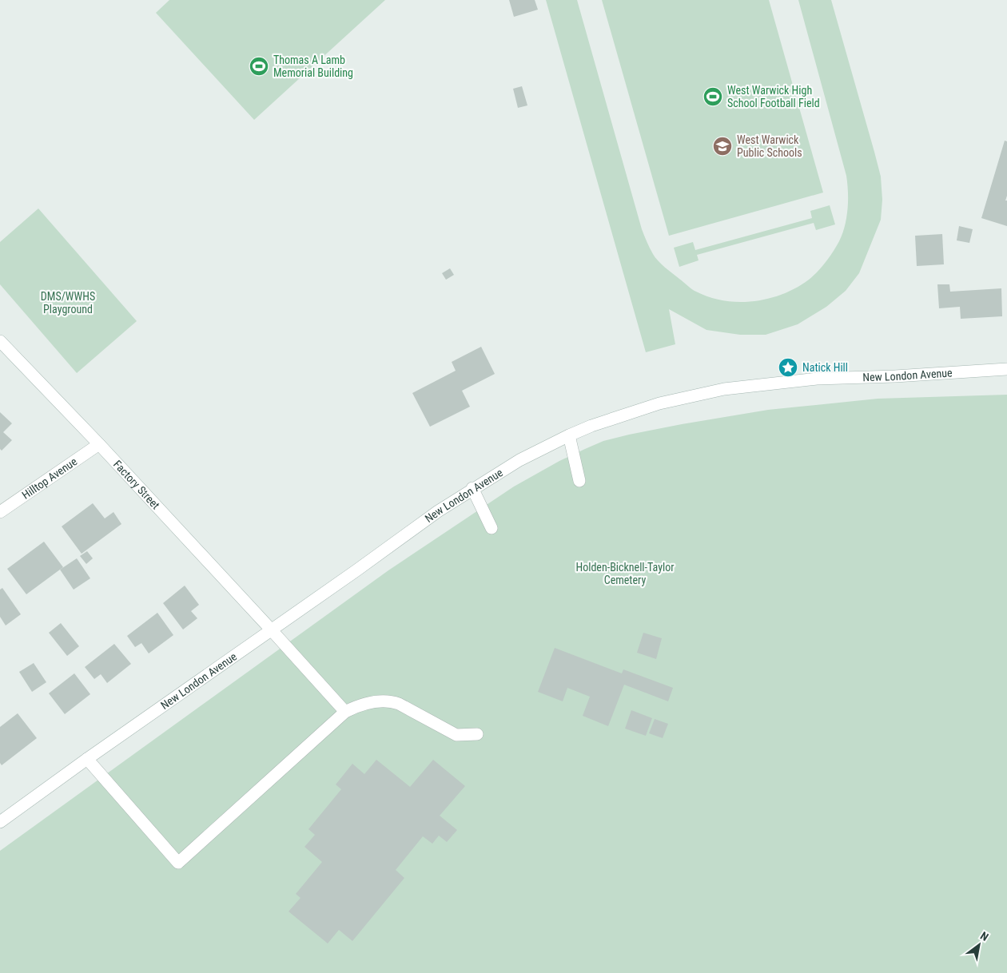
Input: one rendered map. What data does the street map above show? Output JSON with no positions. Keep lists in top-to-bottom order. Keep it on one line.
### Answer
{"streets":{"main road":["New London Avenue","Hilltop Avenue","Factory Street"]},"crossings":[["New London Avenue","Factory Street"],["Hilltop Avenue","Factory Street"]],"parks":["DMS/WWHS Playground","Holden-Bicknell-Taylor Cemetery"],"places":{"sports":["Thomas A Lamb Memorial Building","West Warwick High School Football Field"],"school or university":["West Warwick Public Schools"],"place":["Natick Hill"]},"north":"top right"}
